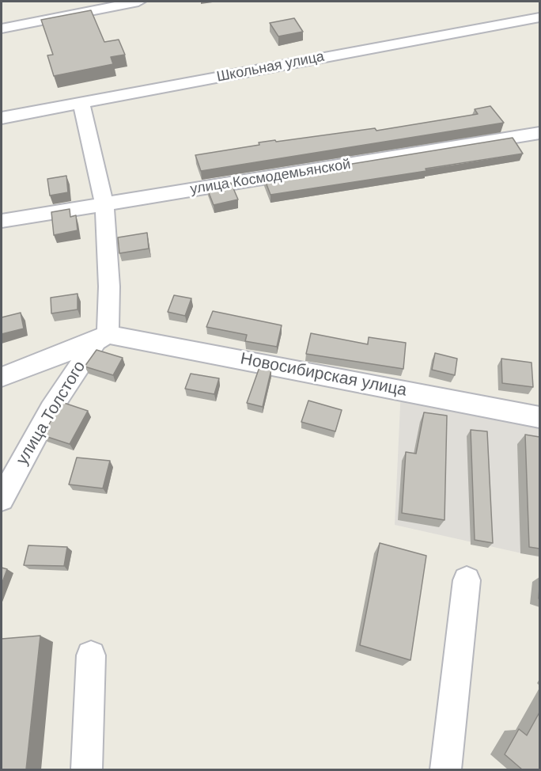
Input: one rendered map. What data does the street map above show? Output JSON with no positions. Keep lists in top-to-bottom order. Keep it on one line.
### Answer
{"streets":{"street":["Школьная улица","улица Космодемьянской","Новосибирская улица","улица Толстого"]},"crossings":[["Новосибирская улица","улица Толстого"]]}
